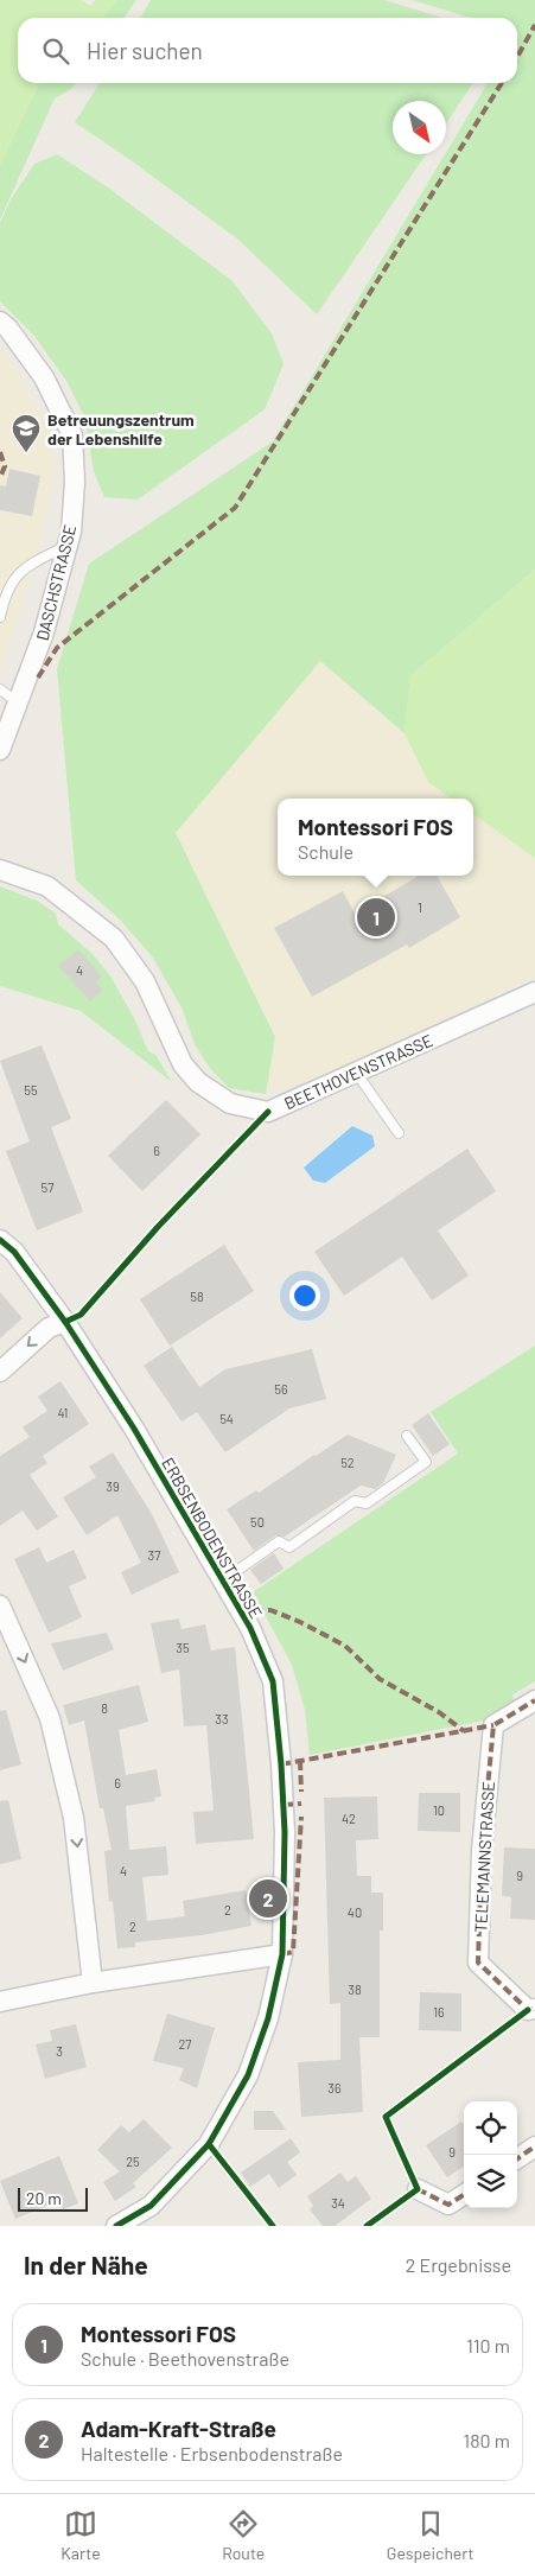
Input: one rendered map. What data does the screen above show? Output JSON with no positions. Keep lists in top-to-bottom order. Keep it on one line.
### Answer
{"streets":{"street":["DASCHSTRASSE","BEETHOVENSTRASSE","ERBSENBODENSTRASSE","TELEMANNSTRASSE"]},"places":{"school or university":["Betreuungszentrum der Lebenshilfe"]},"house_numbers":["1","4","55","6","57","58","56","41","54","52","39","50","37","35","8","33","6","10","42","4","9","2","40","2","38","16","27","3","36","9","25","34"],"scale_bar":"20 m","north":"bottom right","page":{"search":"Hier suchen","popup":["Montessori FOS","Schule"],"pins":["1","2"],"scale":"20 m","heading":["In der Nähe","2 Ergebnisse"],"list":[{"mark":"1","name":"Montessori FOS","note":"Schule · Beethovenstraße","value":"110 m"},{"mark":"2","name":"Adam-Kraft-Straße","note":"Haltestelle · Erbsenbodenstraße","value":"180 m"}],"nav":["Karte","Route","Gespeichert"]}}
